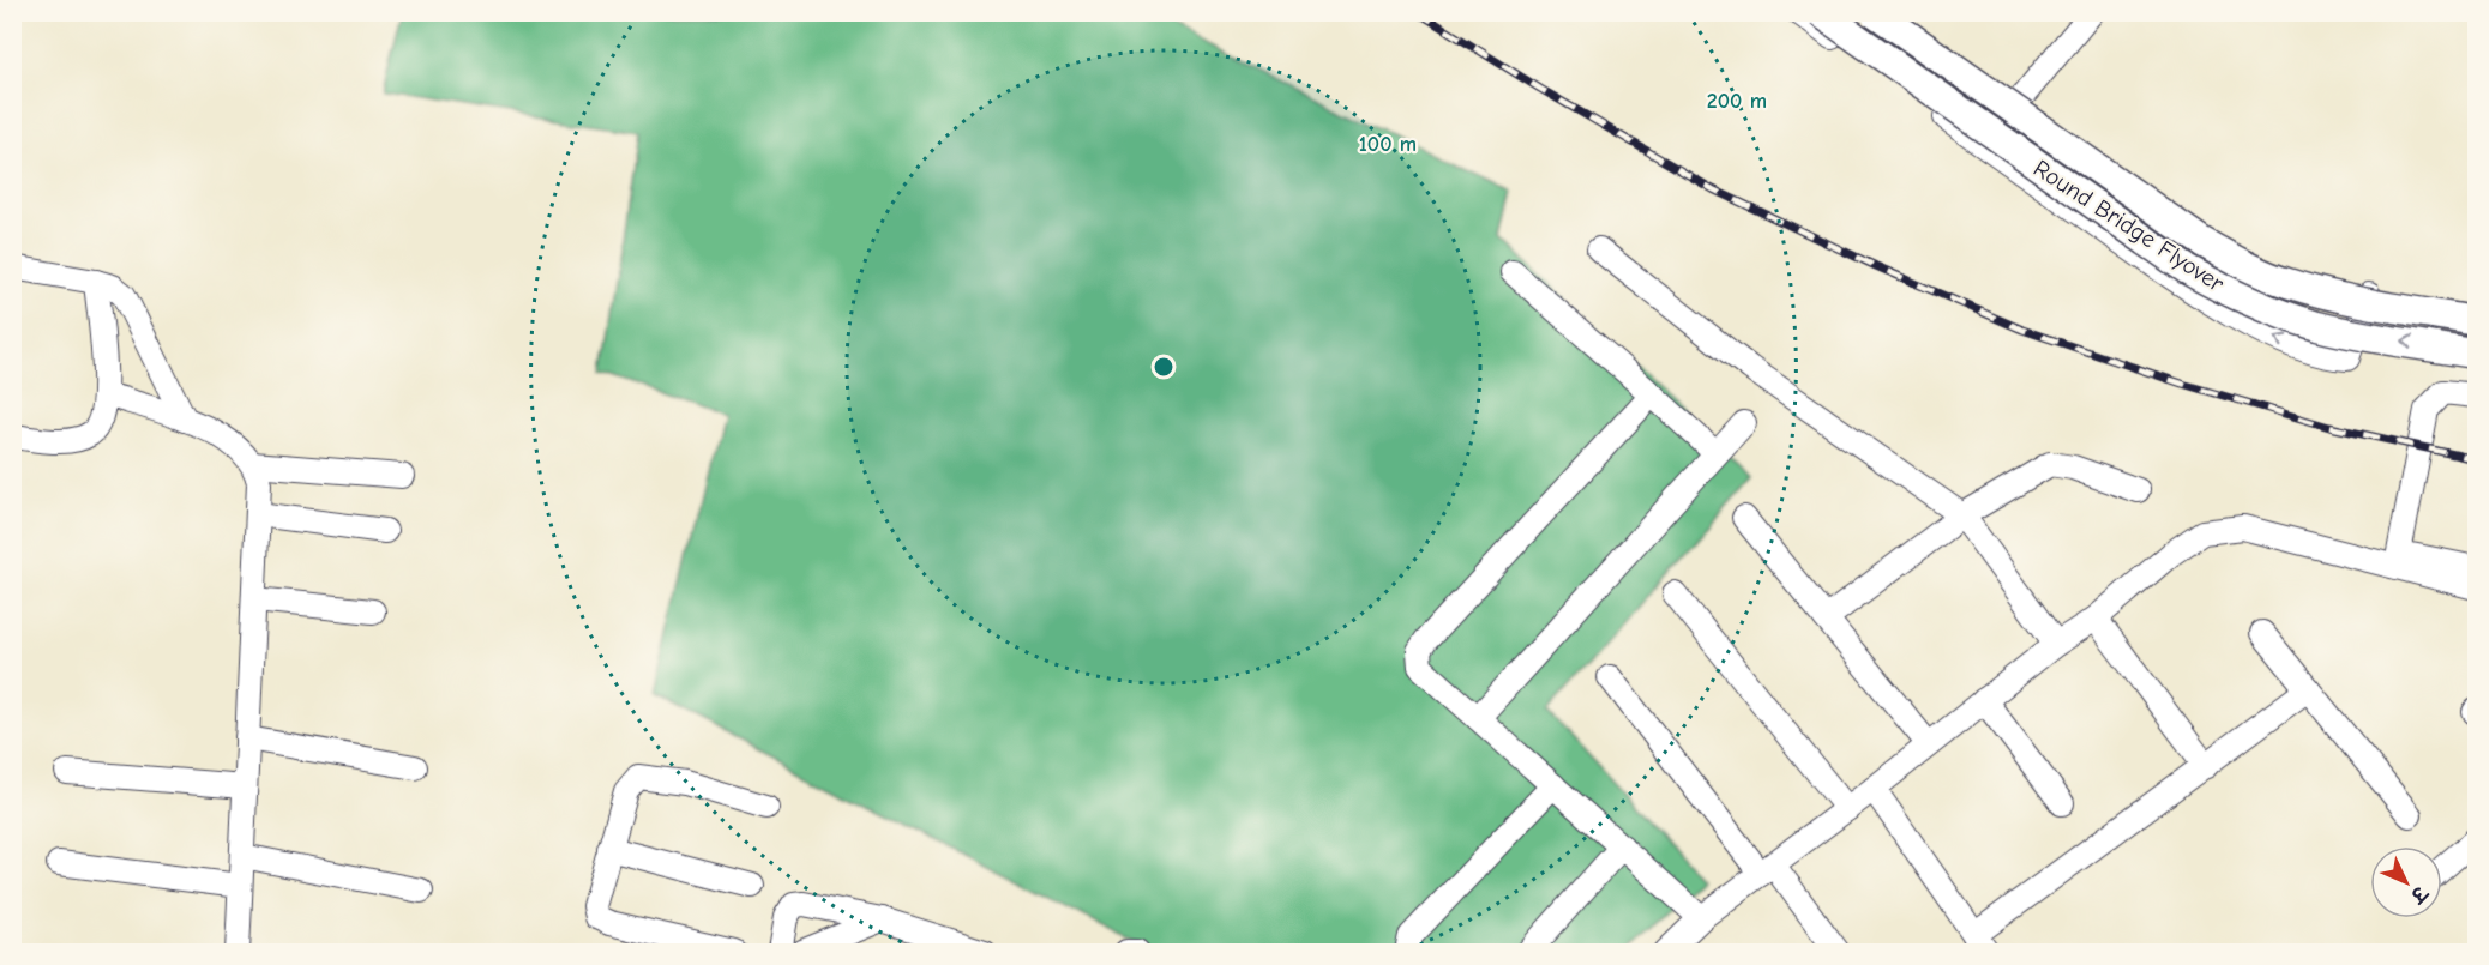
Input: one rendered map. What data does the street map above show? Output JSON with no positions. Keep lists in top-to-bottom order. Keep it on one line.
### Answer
{"streets":{"main road":["Round Bridge Flyover"]},"north":"bottom right","rings":["200 m","100 m"]}
